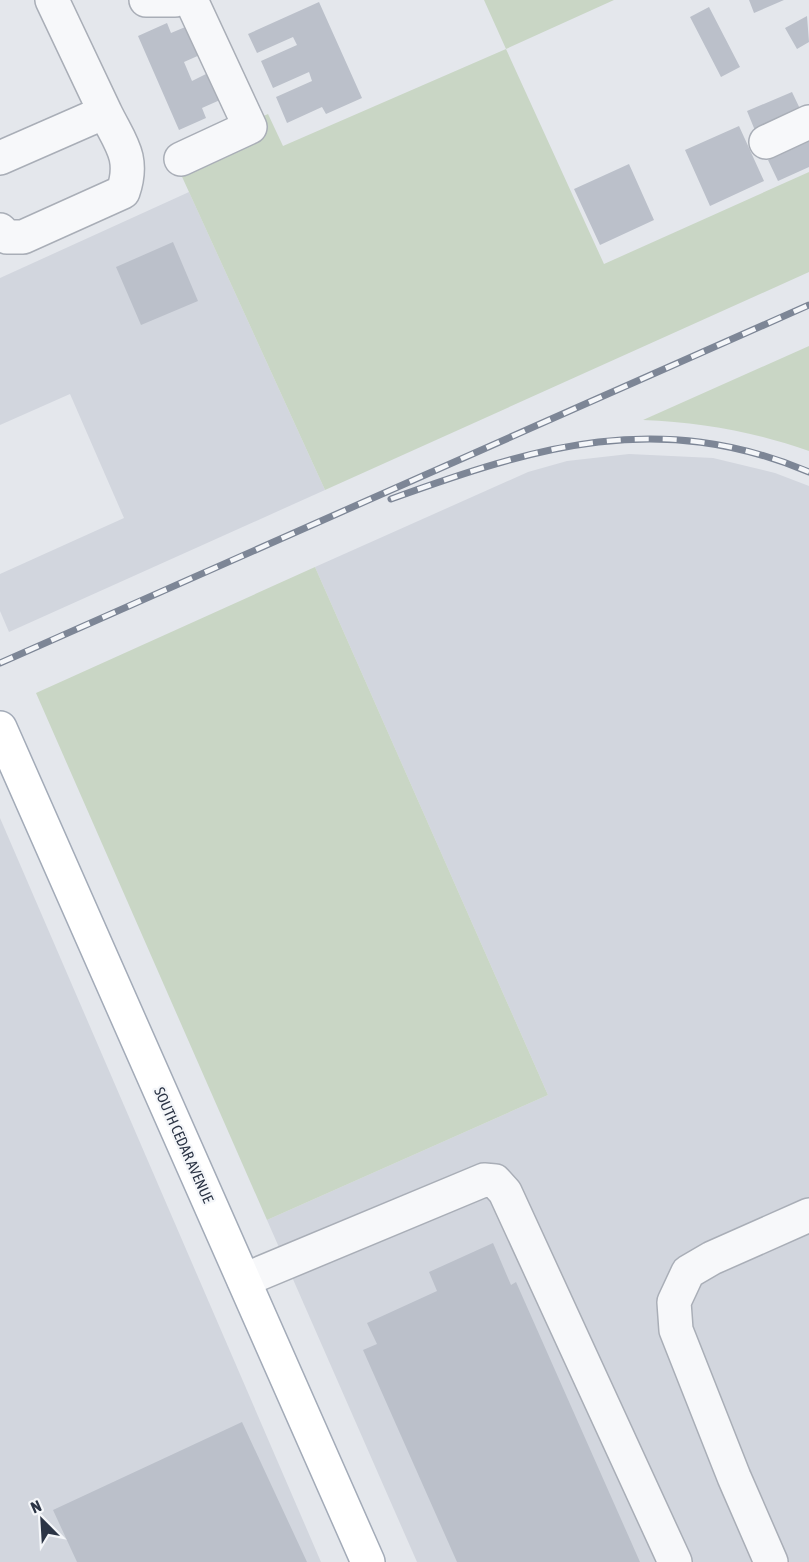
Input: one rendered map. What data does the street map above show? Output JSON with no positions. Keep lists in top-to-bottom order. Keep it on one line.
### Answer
{"streets":{"main road":["SOUTH CEDAR AVENUE"]},"north":"top left"}
